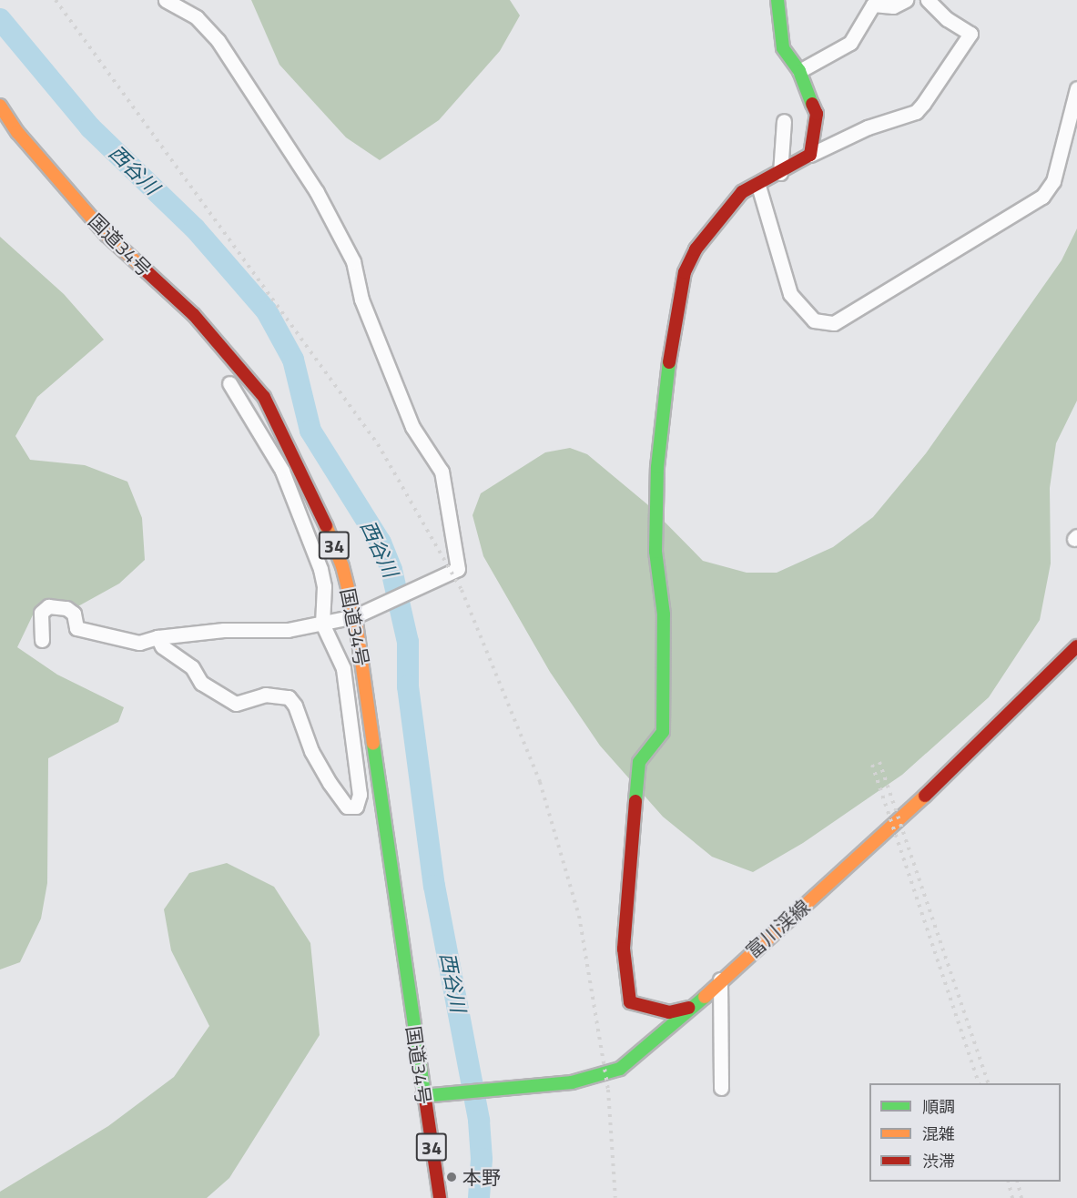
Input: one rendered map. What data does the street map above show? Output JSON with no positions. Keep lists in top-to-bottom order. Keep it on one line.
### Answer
{"streets":{"main road":["国道34号","34","富川渓線"]},"crossings":[["国道34号","富川渓線"]],"water":["西谷川"],"places":["本野"],"legend":["順調","混雑","渋滞"]}
